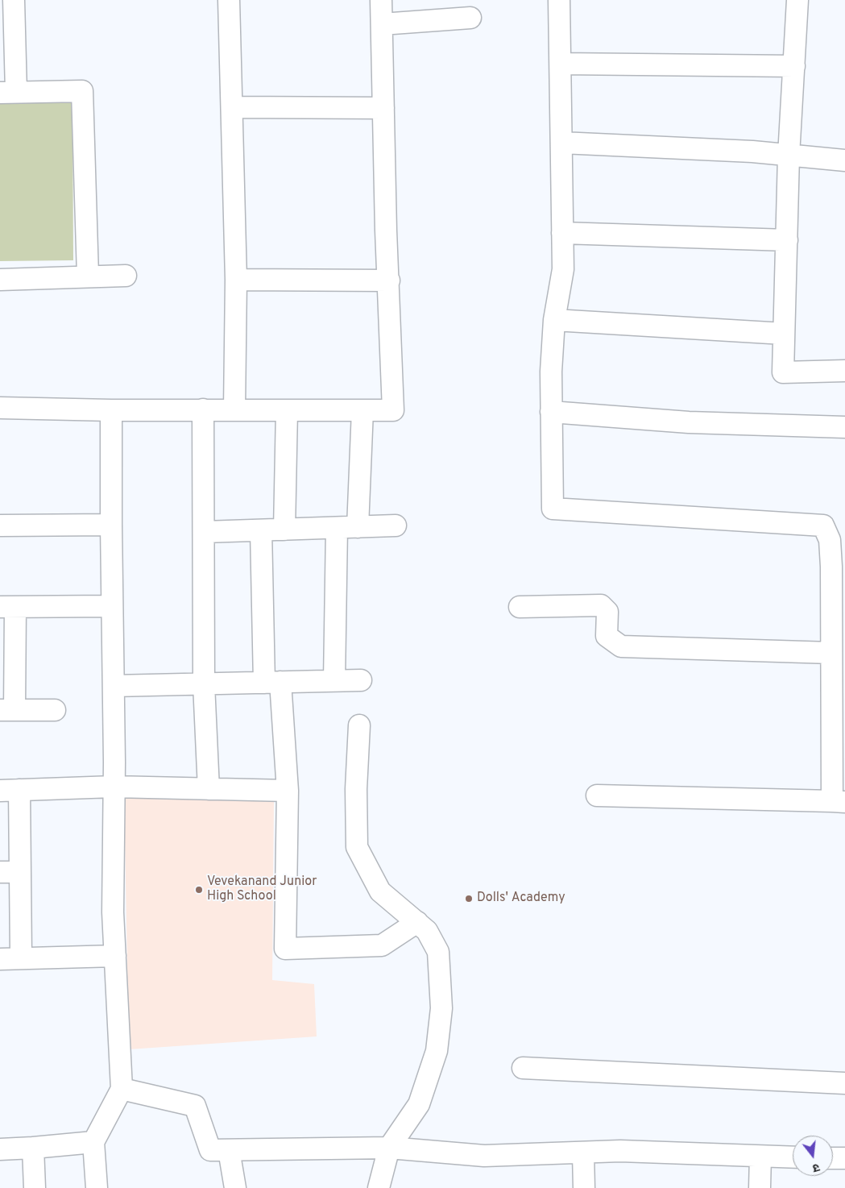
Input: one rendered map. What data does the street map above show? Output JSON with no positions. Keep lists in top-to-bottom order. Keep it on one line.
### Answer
{"places":["Vevekanand Junior High School","Dolls' Academy"],"north":"bottom"}
